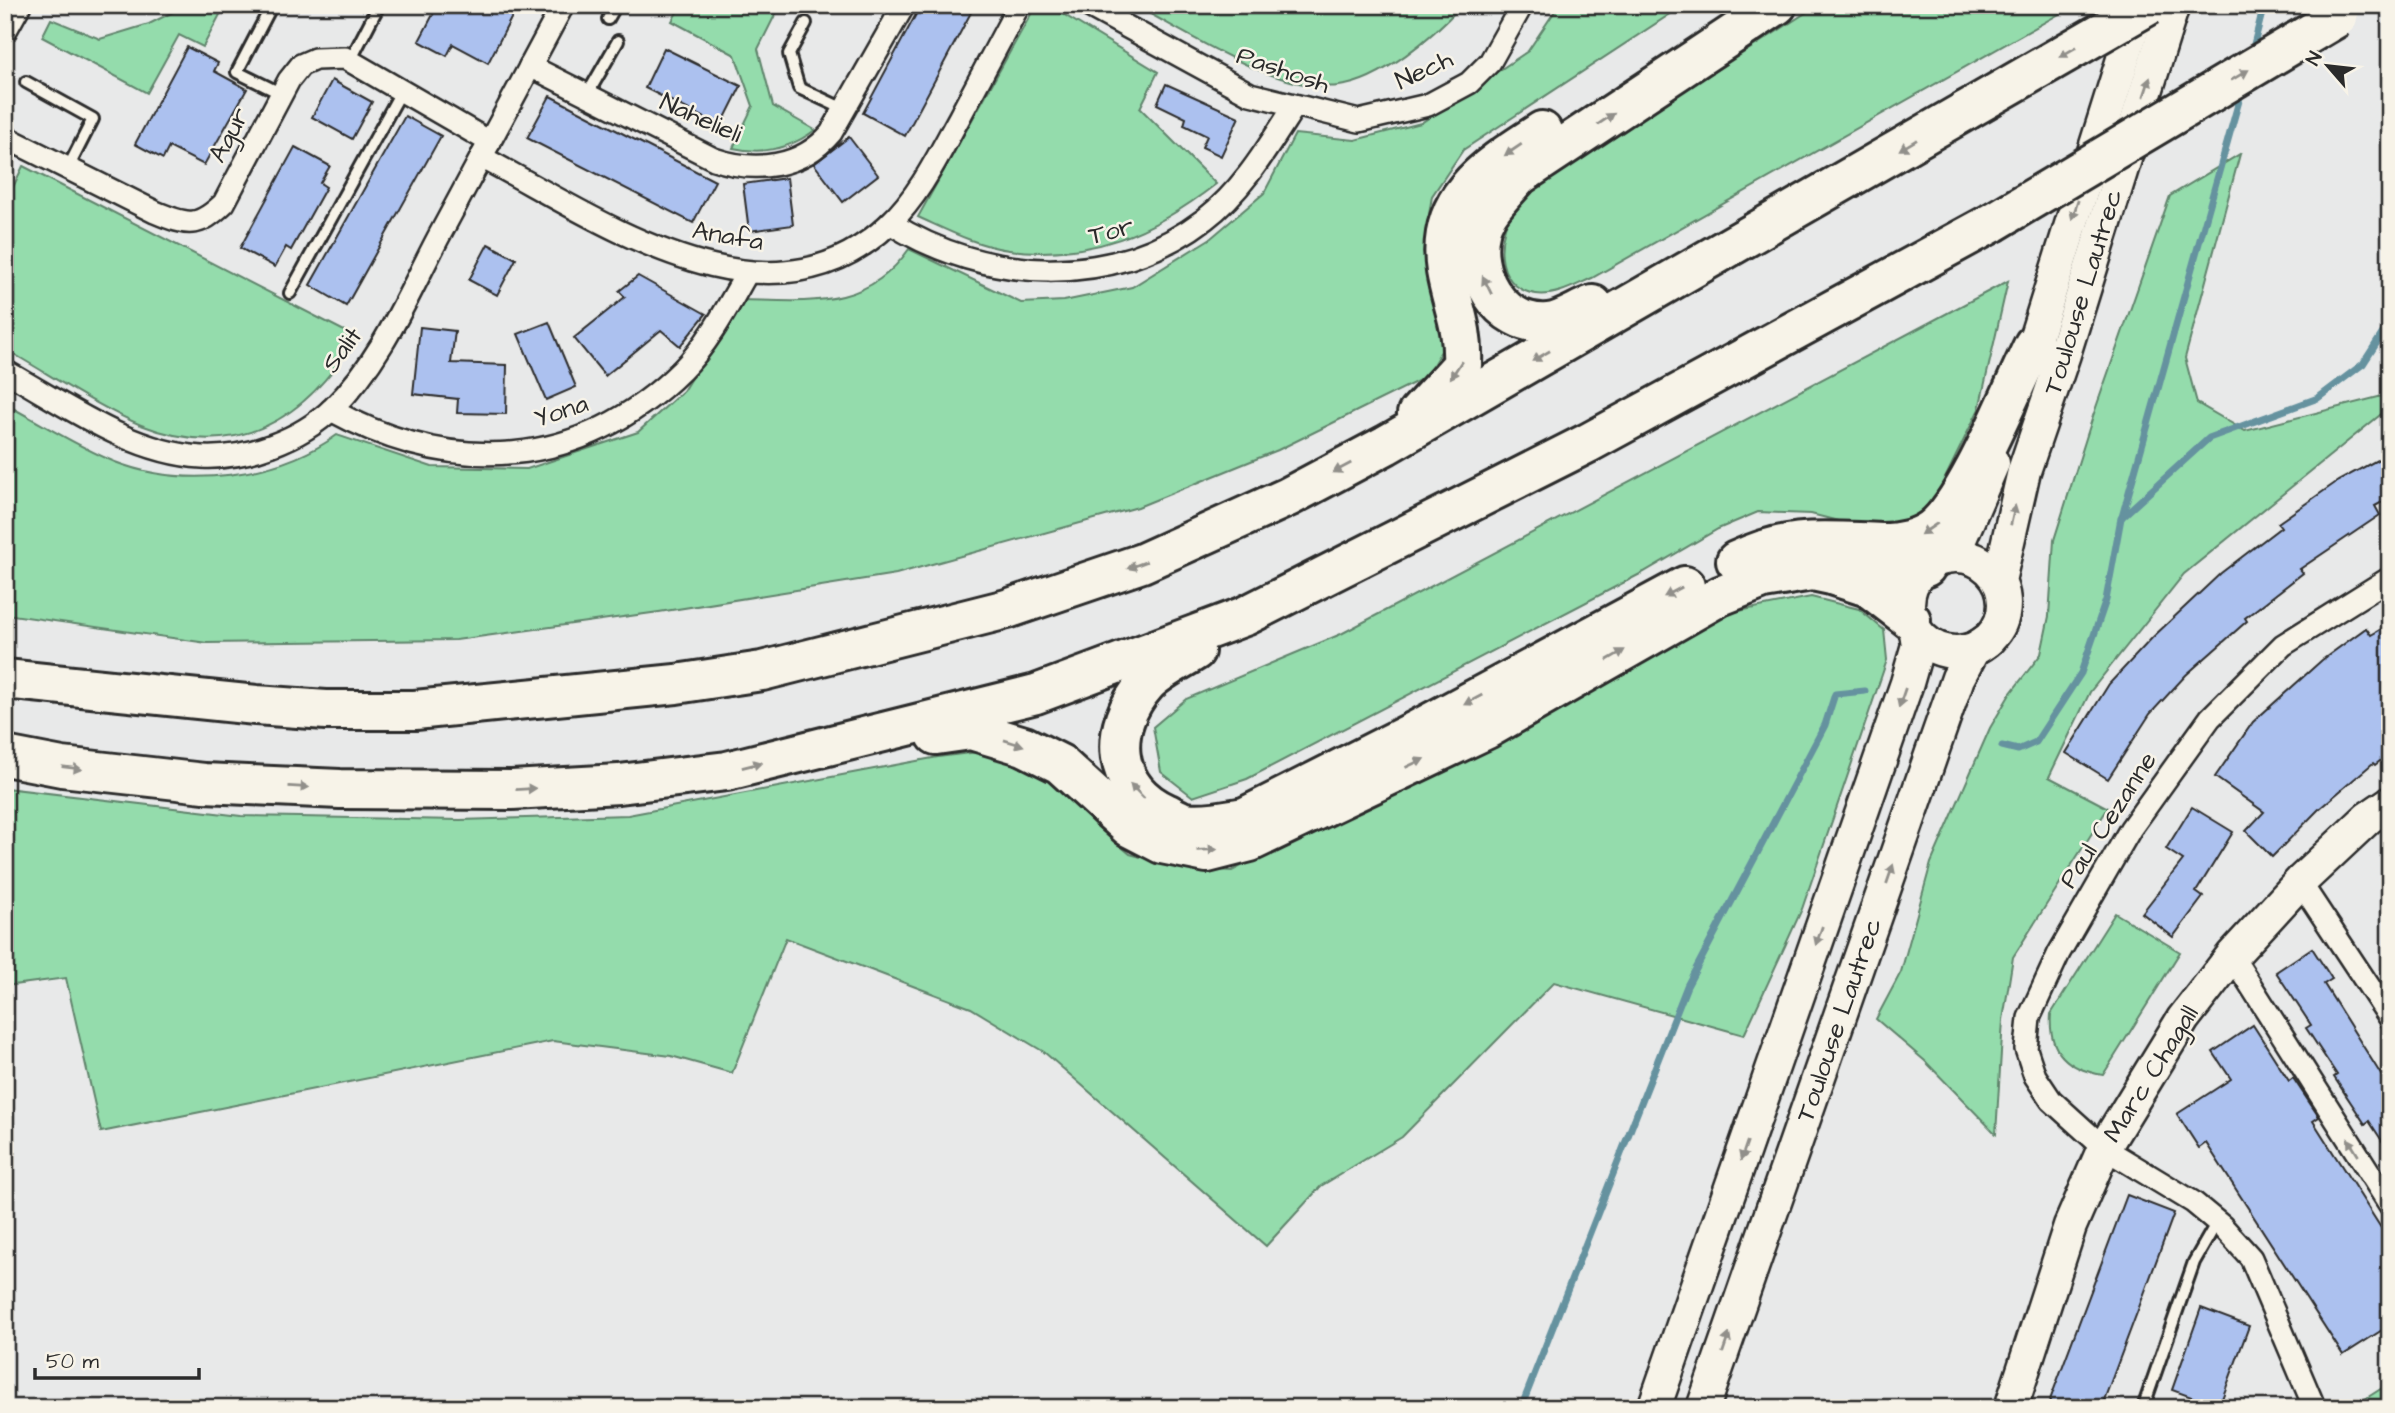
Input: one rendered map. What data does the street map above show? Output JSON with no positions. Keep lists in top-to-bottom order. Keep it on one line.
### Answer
{"streets":{"main road":["Toulouse Lautrec","Marc Chagall"],"street":["Pashosh","Nech","Nahelieli","Agur","Tor","Anafa","Salit","Yona","Paul Cezanne"]},"crossings":[["Pashosh","Nech"],["Pashosh","Tor"],["Nahelieli","Salit"],["Agur","Anafa"],["Agur","Salit"],["Tor","Anafa"],["Anafa","Salit"],["Anafa","Yona"],["Salit","Yona"],["Paul Cezanne","Marc Chagall"]],"scale_bar":"50 m","north":"top left"}
